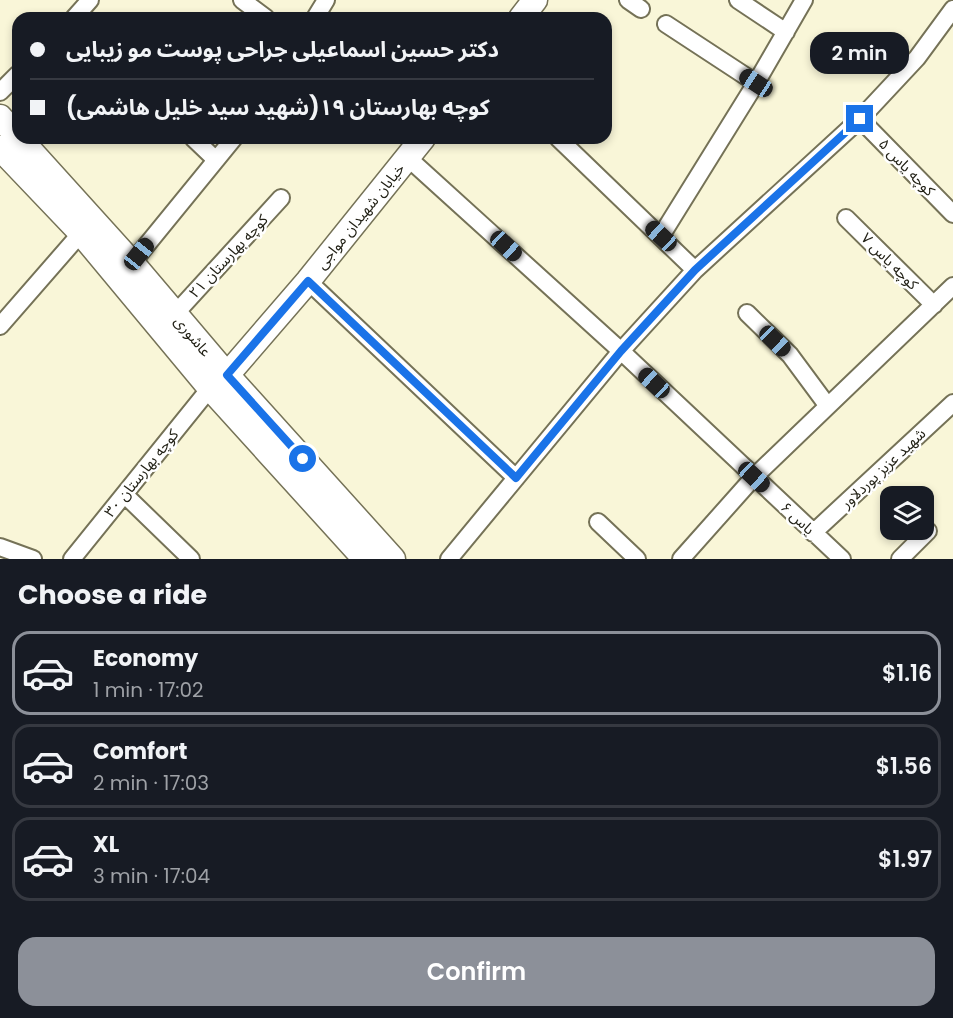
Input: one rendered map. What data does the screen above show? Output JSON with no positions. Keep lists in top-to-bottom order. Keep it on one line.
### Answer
{"streets":{"street":["کوچه یاس ۵","خیابان شهیدان مواجی","کوچه بهارستان ۲۱","کوچه یاس ۷","عاشوری","شهید عزیز پوردلاور","کوچه بهارستان ۳۰","یاس ۶"]},"crossings":[["خیابان شهیدان مواجی","عاشوری"],["خیابان شهیدان مواجی","کوچه بهارستان ۳۰"],["خیابان شهیدان مواجی","یاس ۶"],["کوچه بهارستان ۲۱","عاشوری"],["عاشوری","کوچه بهارستان ۳۰"],["شهید عزیز پوردلاور","یاس ۶"]],"page":{"banner":["دکتر حسین اسماعیلی جراحی پوست مو زیبایی","کوچه بهارستان ۱۹(شهید سید خلیل هاشمی)"],"bubble":"2 min","heading":"Choose a ride","list":[{"name":"Economy","note":"1 min · 17:02","value":"$1.16"},{"name":"Comfort","note":"2 min · 17:03","value":"$1.56"},{"name":"XL","note":"3 min · 17:04","value":"$1.97"}],"buttons":"Confirm"}}
